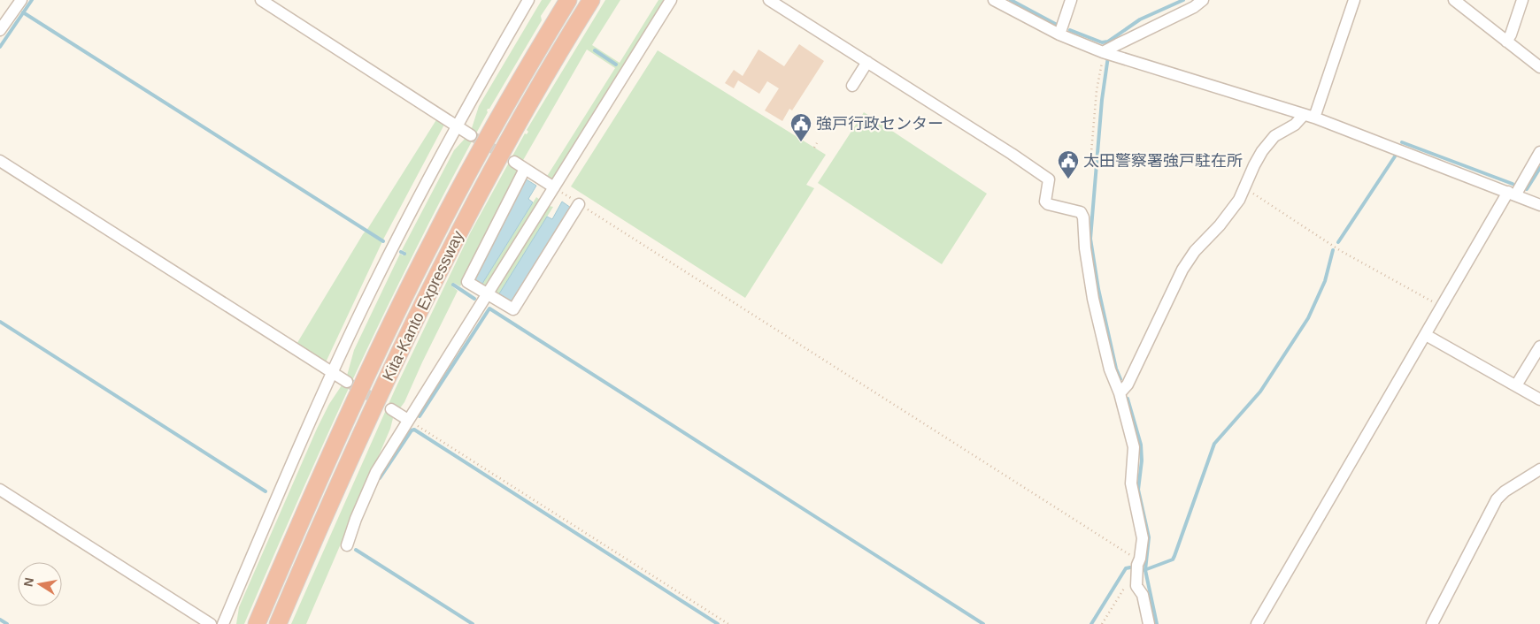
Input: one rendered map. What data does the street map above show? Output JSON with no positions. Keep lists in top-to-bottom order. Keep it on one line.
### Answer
{"streets":{"highway":["Kita-Kanto Expressway"]},"places":{"public building":["強戸行政センター","太田警察署強戸駐在所"]},"north":"left"}
